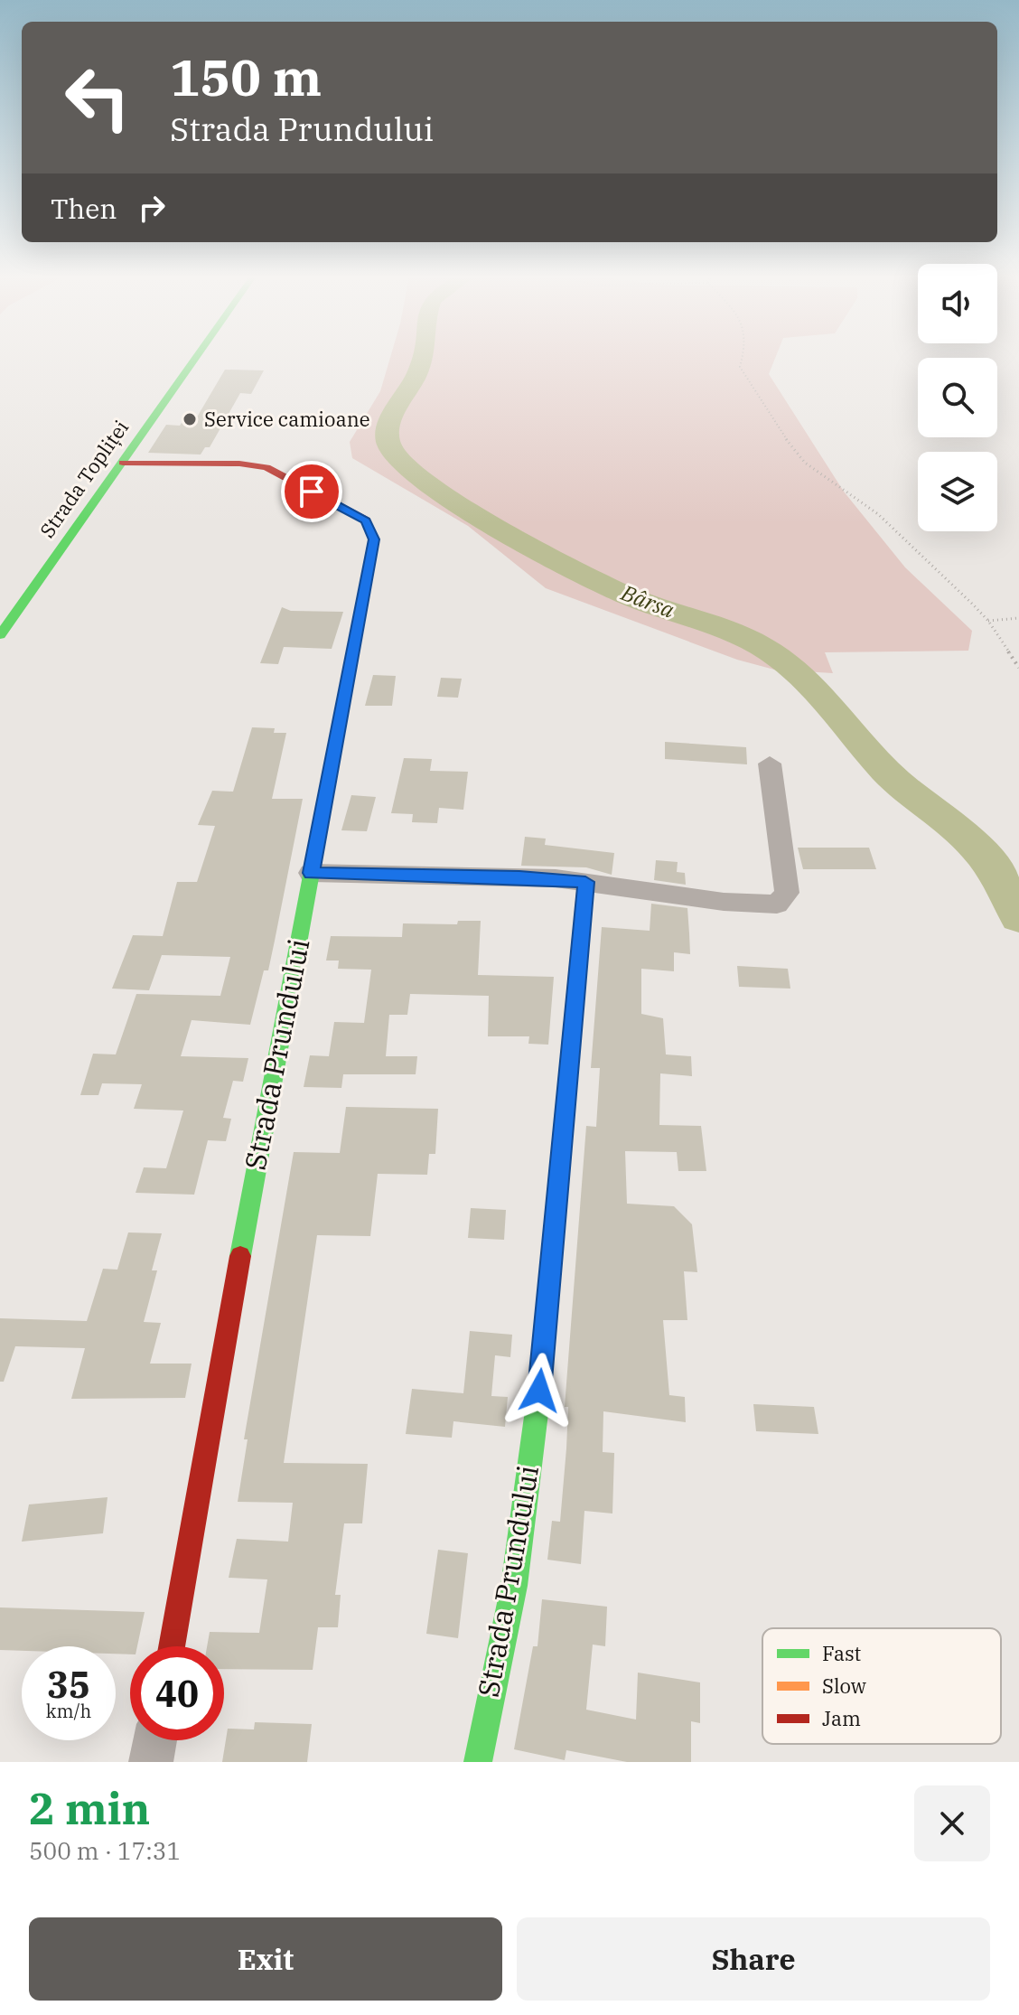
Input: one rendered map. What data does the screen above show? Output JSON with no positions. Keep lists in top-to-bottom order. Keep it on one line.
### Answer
{"streets":{"street":["Strada Topliței","Strada Prundului"]},"crossings":[["Strada Topliței","Strada Prundului"]],"water":["Bârsa"],"places":["Service camioane"],"legend":["Fast","Slow","Jam"],"page":{"turn":["150 m","Strada Prundului"],"then":"Then","speed":"35 km/h","limit":"40","heading":["2 min","500 m · 17:31"],"buttons":["Exit","Share"]}}
